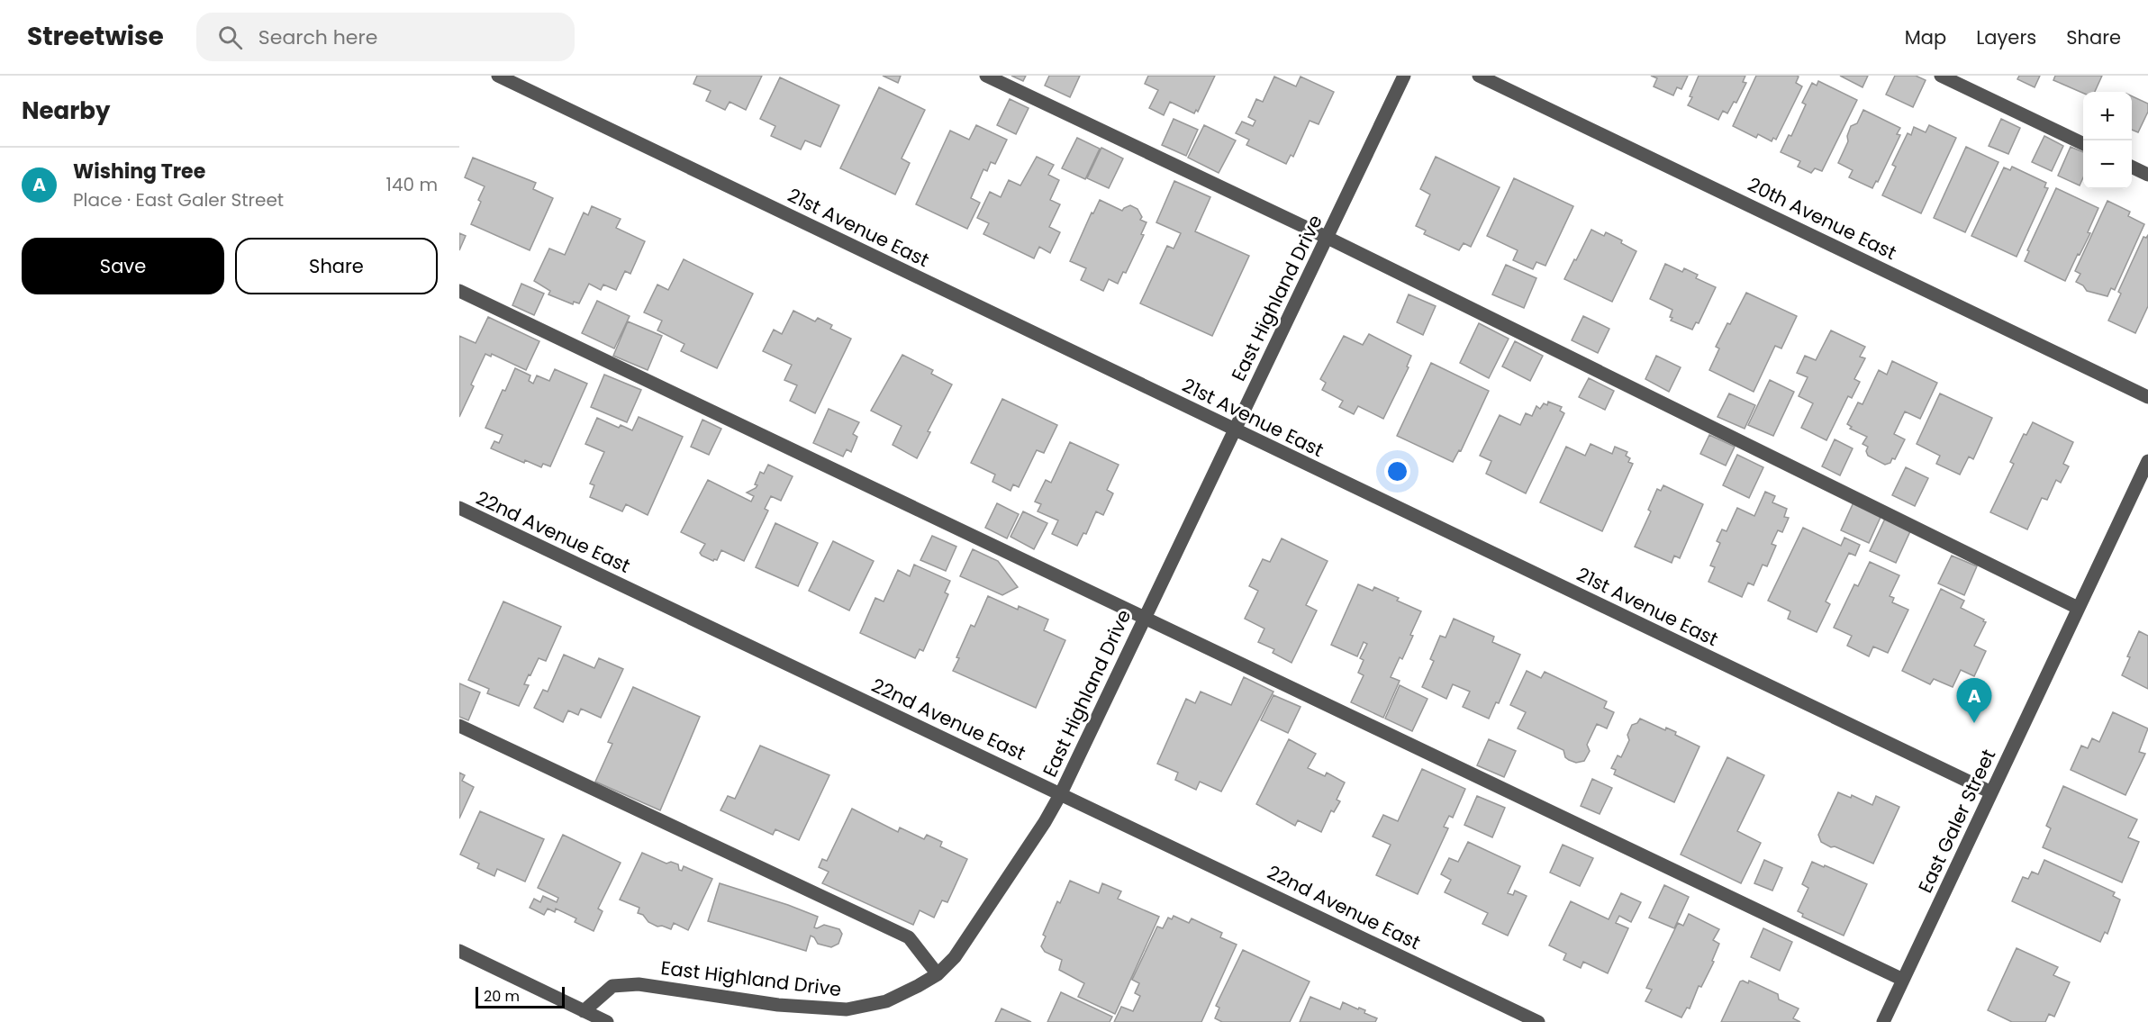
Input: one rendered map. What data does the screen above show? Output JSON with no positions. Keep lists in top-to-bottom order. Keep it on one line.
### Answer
{"streets":{"street":["20th Avenue East","21st Avenue East","East Highland Drive","22nd Avenue East","East Galer Street"]},"crossings":[["21st Avenue East","East Highland Drive"],["21st Avenue East","East Galer Street"],["East Highland Drive","22nd Avenue East"]],"scale_bar":"20 m","page":{"header":"Streetwise","search":"Search here","nav":["Map","Layers","Share"],"heading":"Nearby","map_buttons":["+","−"],"list":[{"mark":"A","name":"Wishing Tree","note":"Place · East Galer Street","value":"140 m"}],"buttons":["Save","Share"],"pins":"A","scale":"20 m"}}
